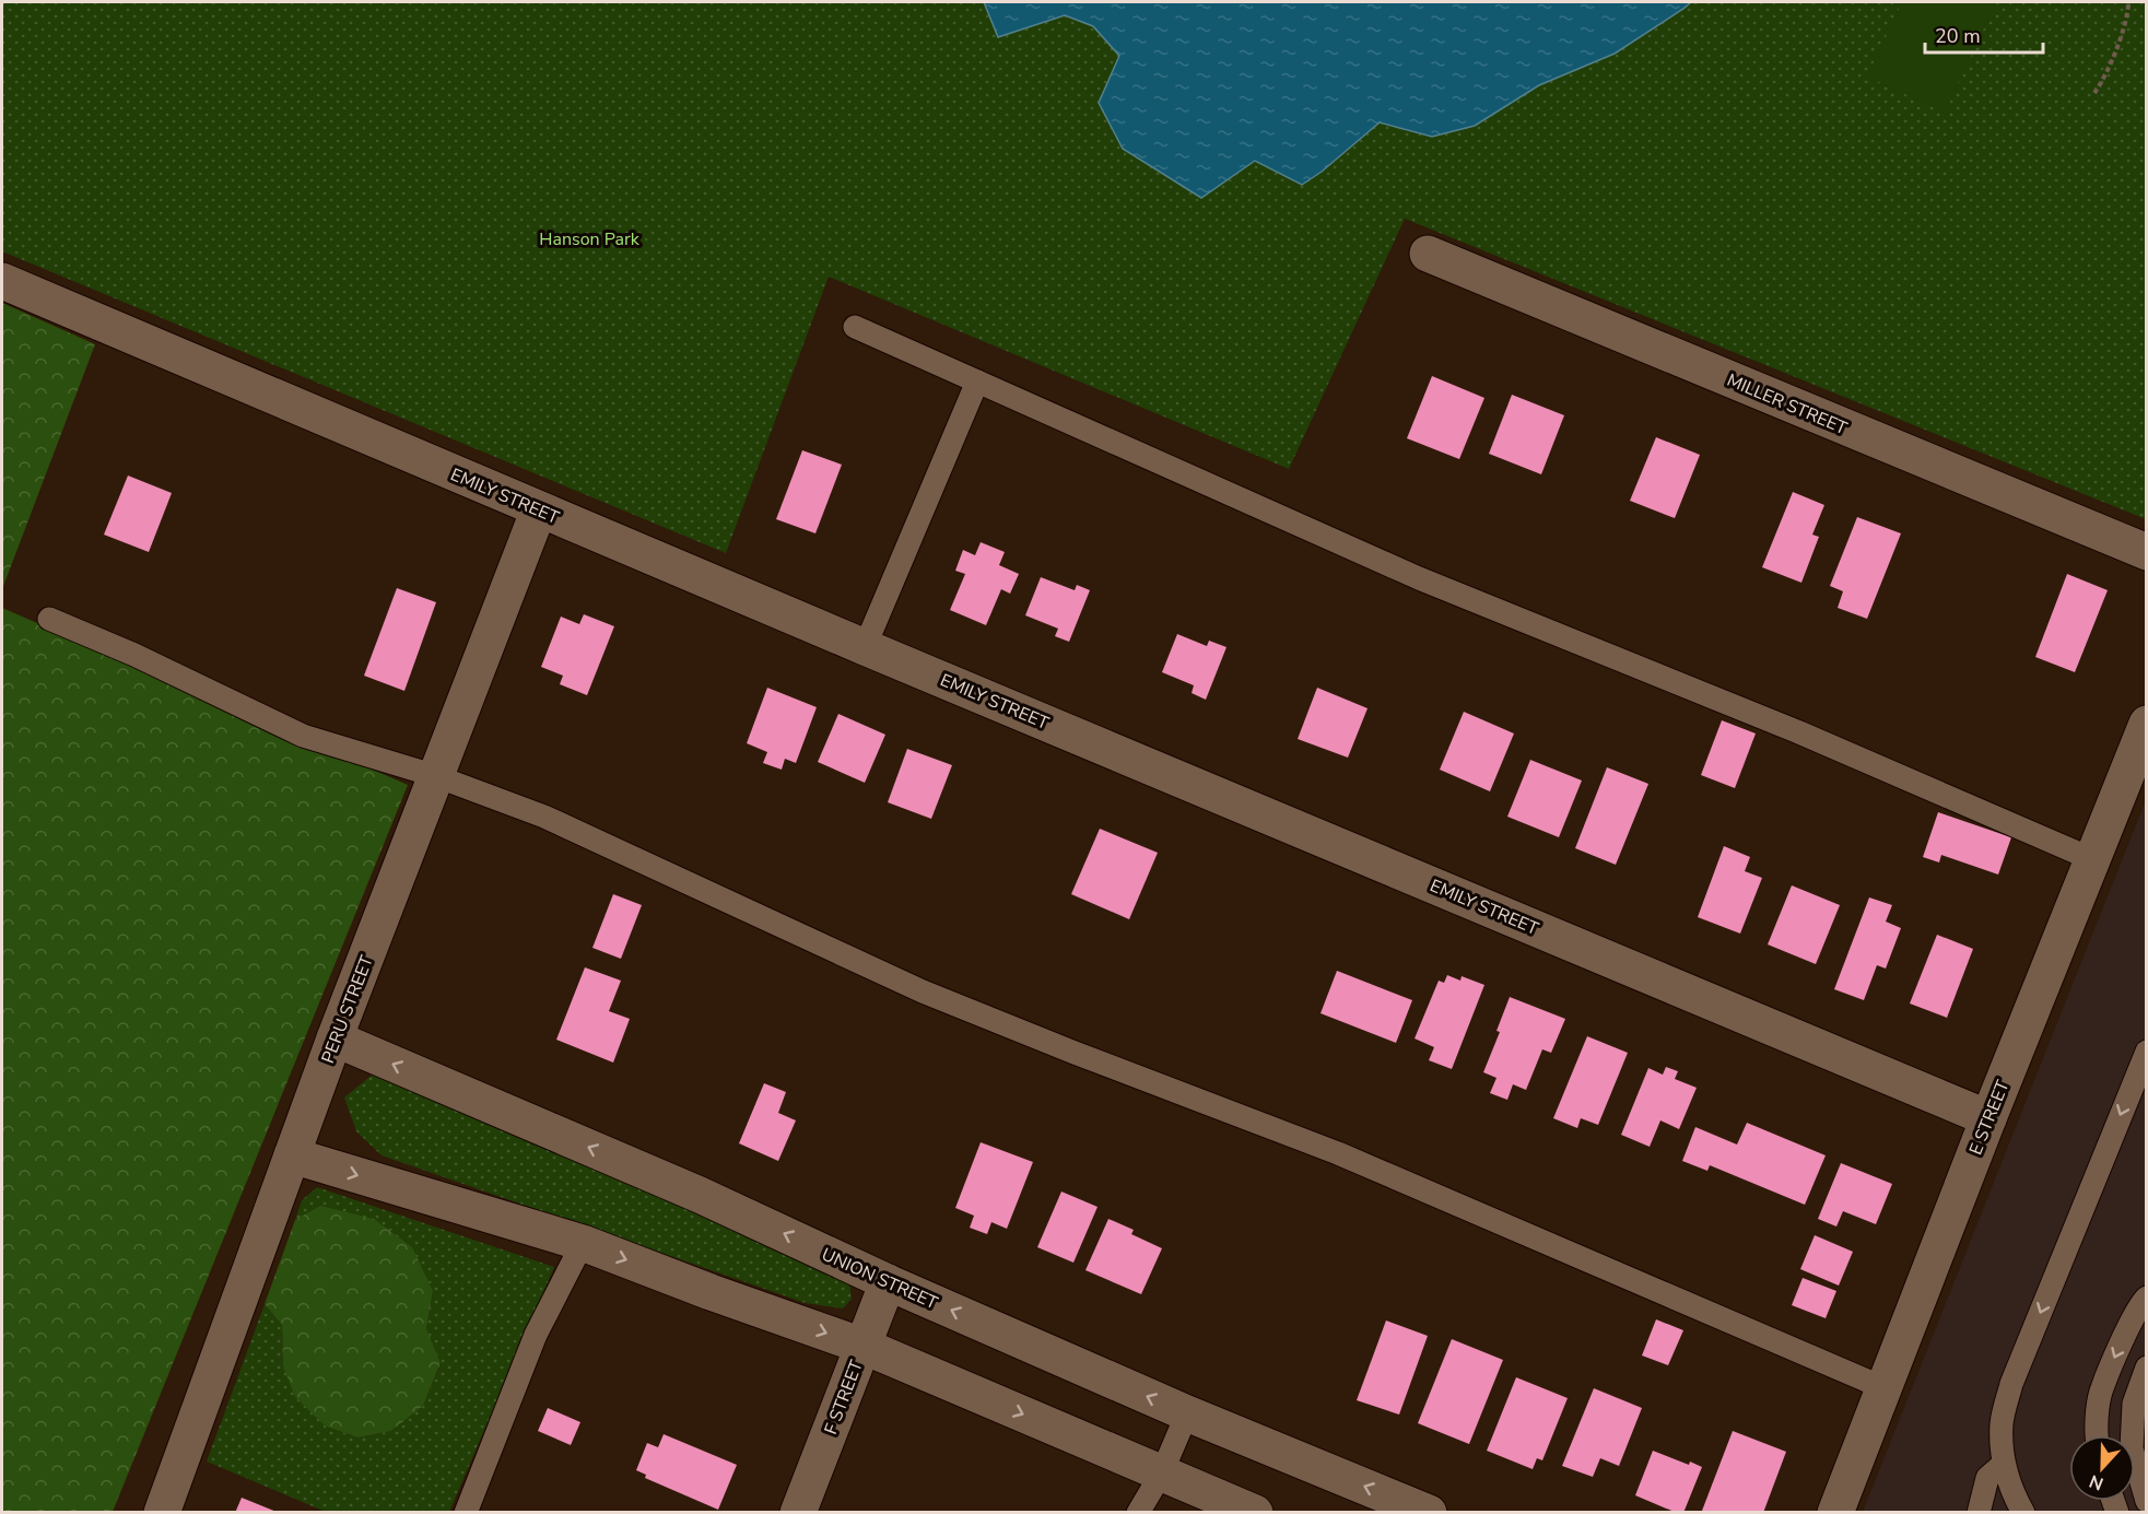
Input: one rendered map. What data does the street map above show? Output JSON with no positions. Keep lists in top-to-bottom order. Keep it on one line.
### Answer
{"streets":{"street":["MILLER STREET","EMILY STREET","PERU STREET","E STREET","UNION STREET","F STREET"]},"crossings":[["EMILY STREET","PERU STREET"],["EMILY STREET","E STREET"],["PERU STREET","UNION STREET"],["UNION STREET","F STREET"]],"parks":["Hanson Park"],"scale_bar":"20 m","north":"bottom"}
